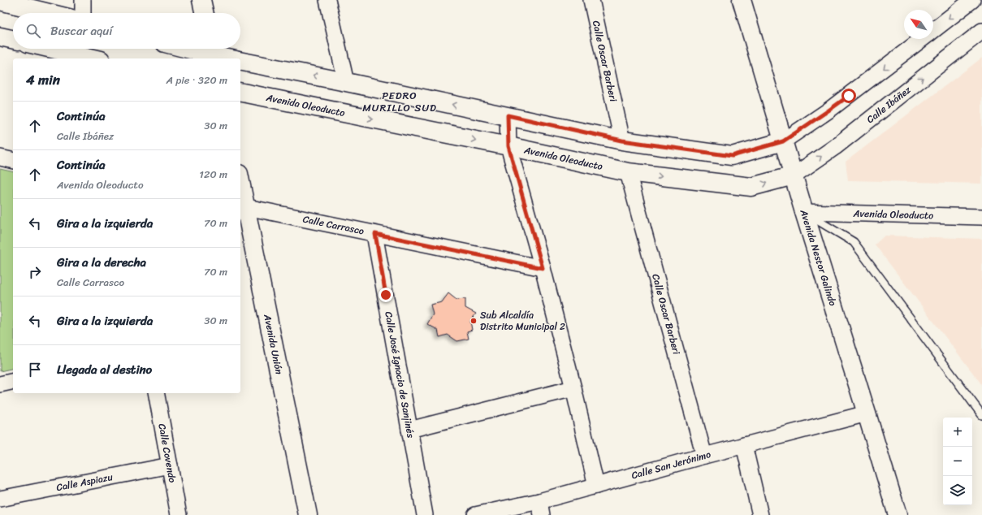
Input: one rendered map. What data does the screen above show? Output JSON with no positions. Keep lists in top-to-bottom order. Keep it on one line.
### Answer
{"streets":{"street":["Calle Oscar Barberi","Calle Ibáñez","Avenida Oleoducto","Calle Carrasco","Avenida Nestor Galindo","Avenida Unión","Calle José Ignacio de Sanjinés","Calle Covendo","Calle San Jerónimo","Calle Aspiazu"]},"crossings":[["Calle Oscar Barberi","Avenida Oleoducto"],["Calle Oscar Barberi","Calle San Jerónimo"],["Calle Ibáñez","Avenida Oleoducto"],["Calle Ibáñez","Avenida Nestor Galindo"],["Avenida Oleoducto","Avenida Nestor Galindo"],["Calle Carrasco","Avenida Unión"],["Calle Carrasco","Calle José Ignacio de Sanjinés"],["Avenida Nestor Galindo","Calle San Jerónimo"],["Calle Covendo","Calle Aspiazu"]],"districts":["PEDRO MURILLO SUD"],"places":["Sub Alcaldía Distrito Municipal 2"],"north":"top left","page":{"search":"Buscar aquí","heading":["4 min","A pie · 320 m"],"list":[["Continúa","Calle Ibáñez","30 m"],["Continúa","Avenida Oleoducto","120 m"],["Gira a la izquierda","70 m"],["Gira a la derecha","Calle Carrasco","70 m"],["Gira a la izquierda","30 m"],"Llegada al destino"],"map_buttons":["+","−"]}}
